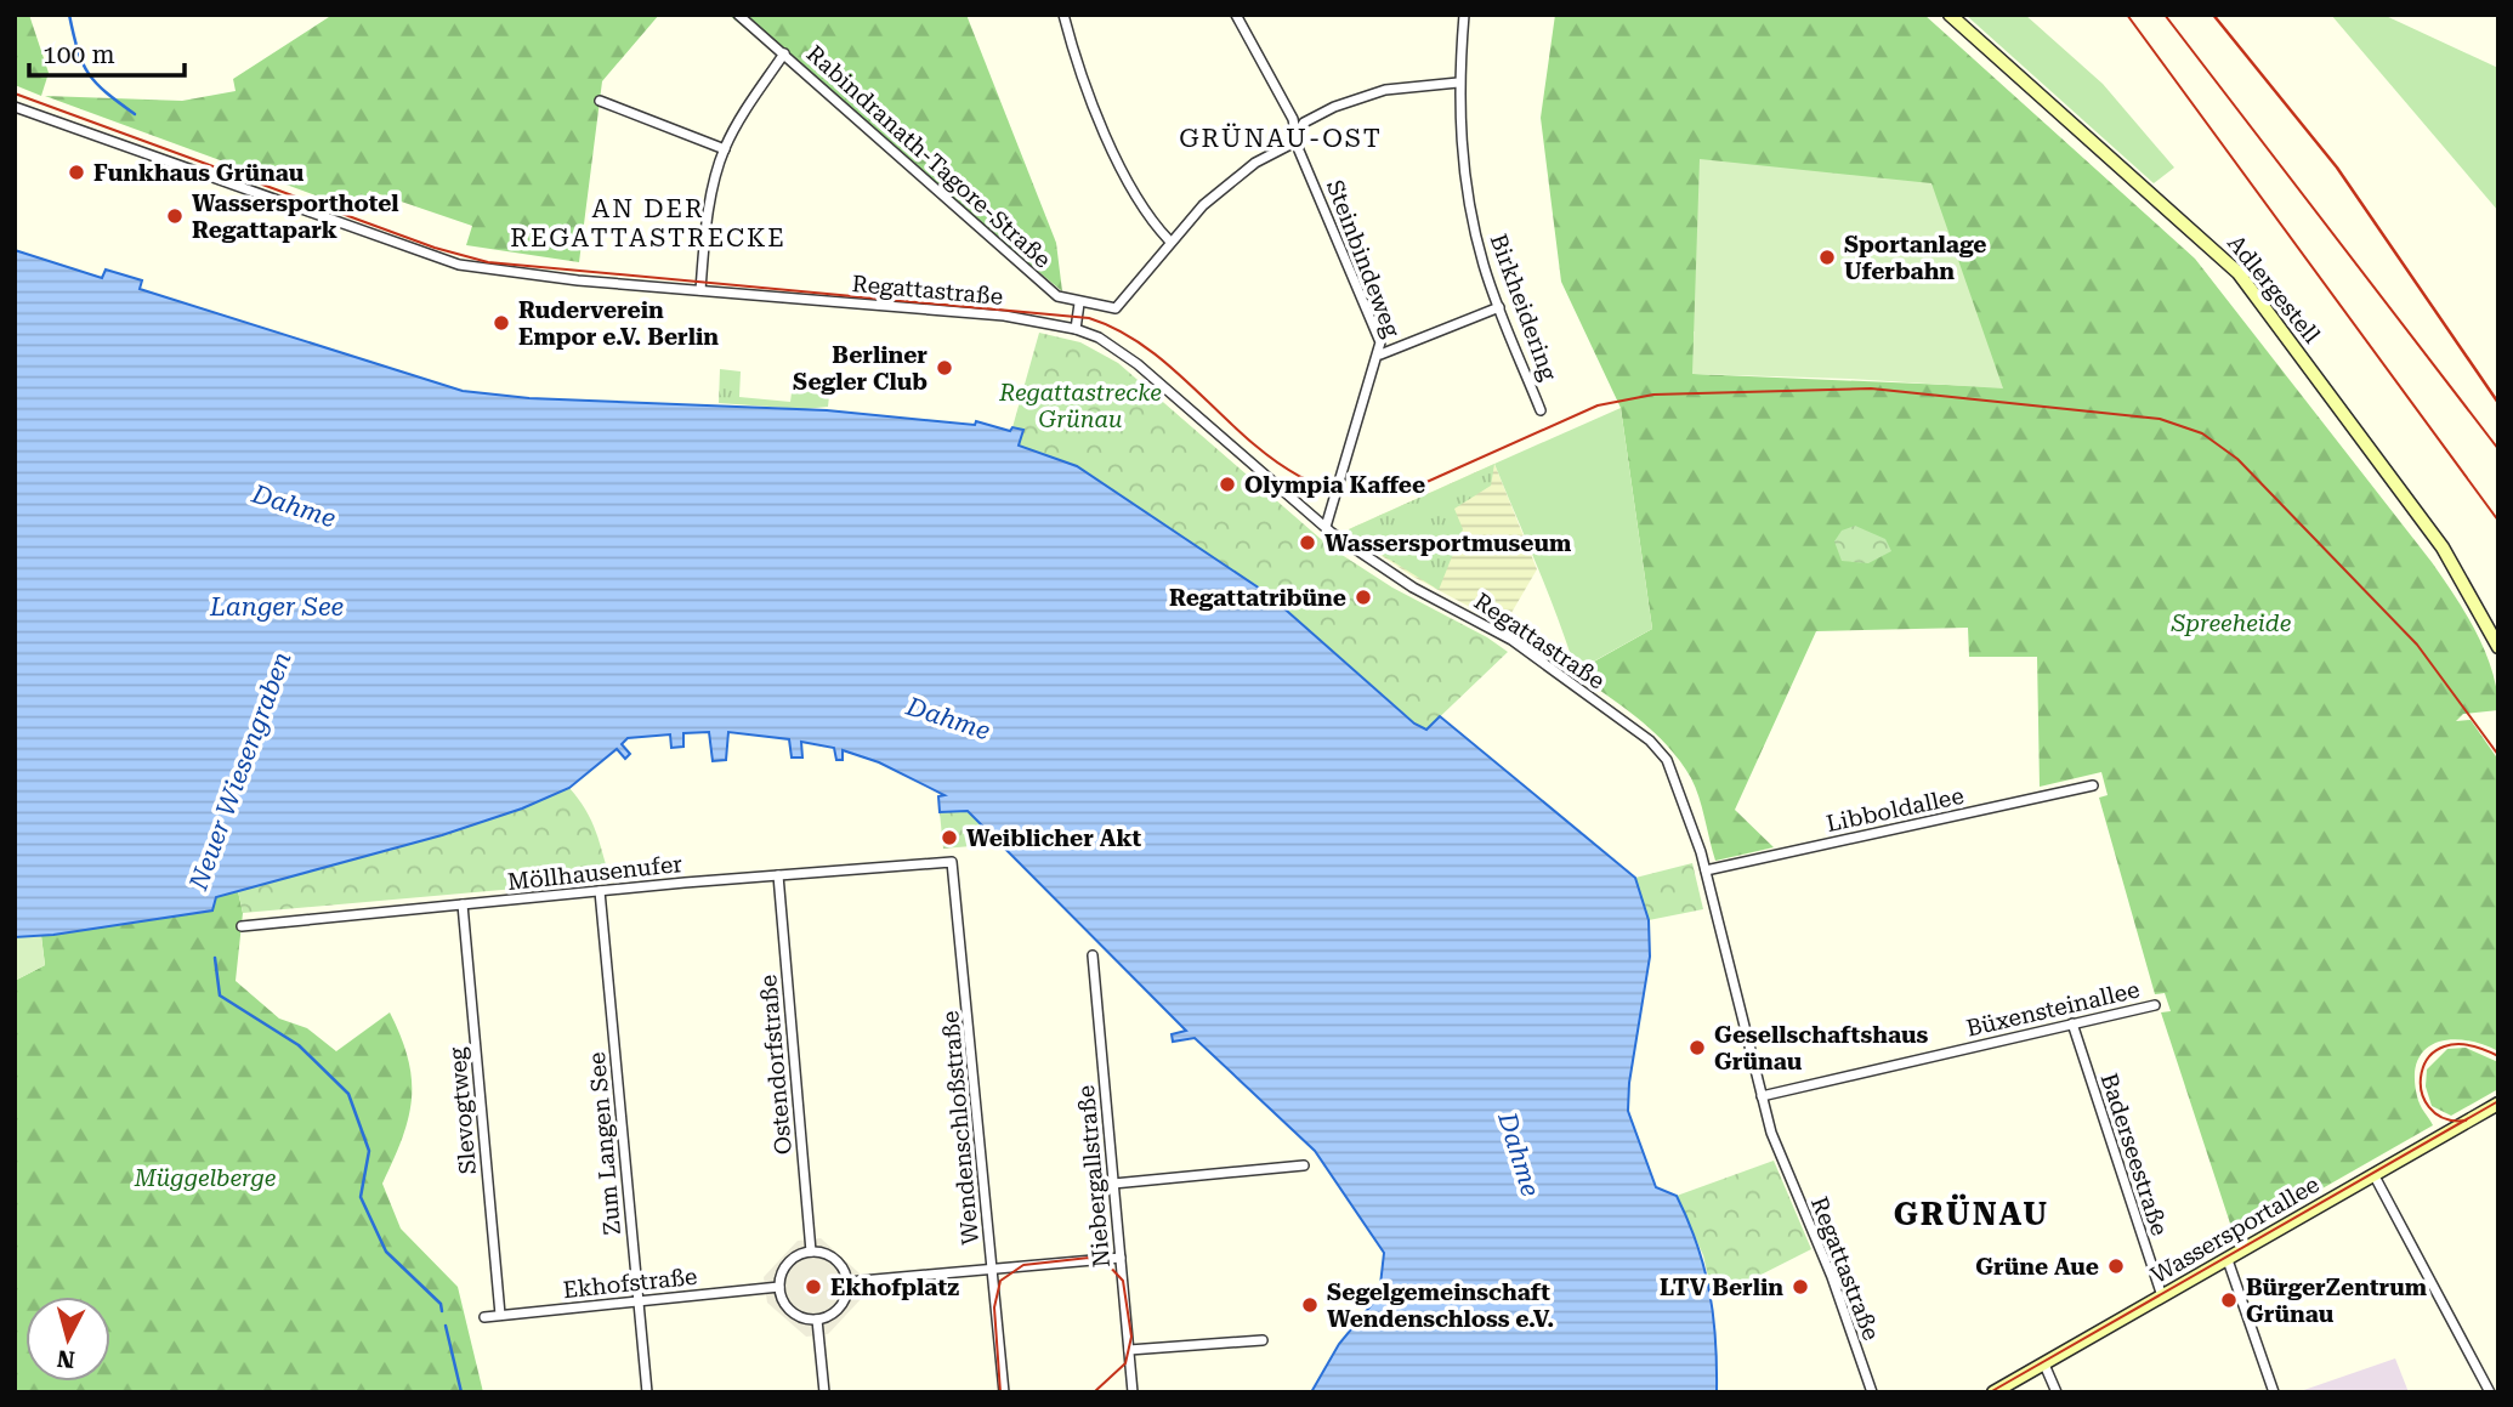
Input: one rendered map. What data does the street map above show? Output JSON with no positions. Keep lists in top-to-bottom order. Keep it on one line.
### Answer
{"streets":{"main road":["Adlergestell","Wassersportallee"],"street":["Rabindranath-Tagore-Straße","Steinbindeweg","Regattastraße","Birkheidering","Libboldallee","Möllhausenufer","Büxensteinallee","Ostendorfstraße","Slevogtweg","Wendenschloßstraße","Zum Langen See","Baderseestraße","Niebergallstraße","Ekhofstraße"]},"crossings":[["Steinbindeweg","Regattastraße"],["Regattastraße","Libboldallee"],["Regattastraße","Büxensteinallee"],["Möllhausenufer","Ostendorfstraße"],["Möllhausenufer","Slevogtweg"],["Möllhausenufer","Wendenschloßstraße"],["Möllhausenufer","Zum Langen See"],["Büxensteinallee","Baderseestraße"],["Ostendorfstraße","Ekhofstraße"],["Slevogtweg","Ekhofstraße"],["Zum Langen See","Ekhofstraße"],["Baderseestraße","Wassersportallee"]],"districts":["GRÜNAU-OST","AN DER REGATTASTRECKE","GRÜNAU"],"water":["Dahme","Langer See","Neuer Wiesengraben"],"parks":["Regattastrecke Grünau","Spreeheide","Müggelberge"],"places":["Funkhaus Grünau","Wassersporthotel Regattapark","Sportanlage Uferbahn","Ruderverein Empor e.V. Berlin","Berliner Segler Club","Olympia Kaffee","Wassersportmuseum","Regattatribüne","Weiblicher Akt","Gesellschaftshaus Grünau","Grüne Aue","Ekhofplatz","LTV Berlin","BürgerZentrum Grünau","Segelgemeinschaft Wendenschloss e.V."],"scale_bar":"100 m","north":"bottom"}
